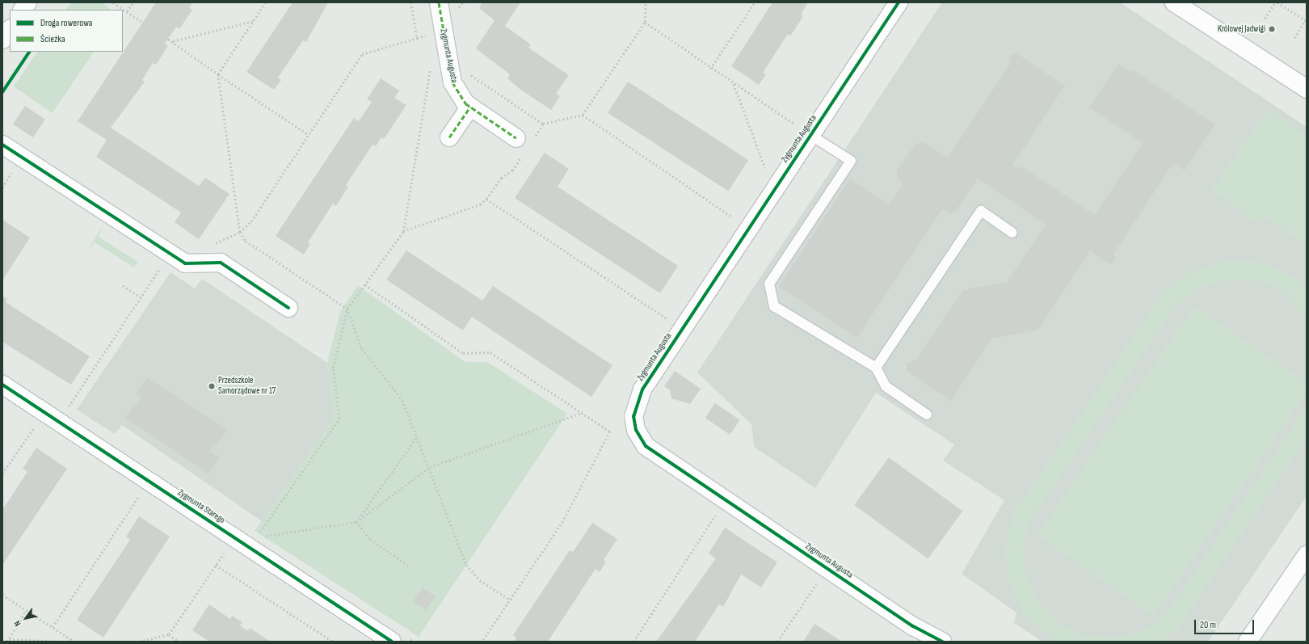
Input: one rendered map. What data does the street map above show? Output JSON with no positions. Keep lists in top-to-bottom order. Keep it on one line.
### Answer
{"streets":{"street":["Zygmunta Augusta","Zygmunta Starego"]},"places":["Królowej Jadwigi","Przedszkole Samorządowe nr 17"],"legend":["Droga rowerowa","Ścieżka"],"scale_bar":"20 m","north":"bottom left"}
